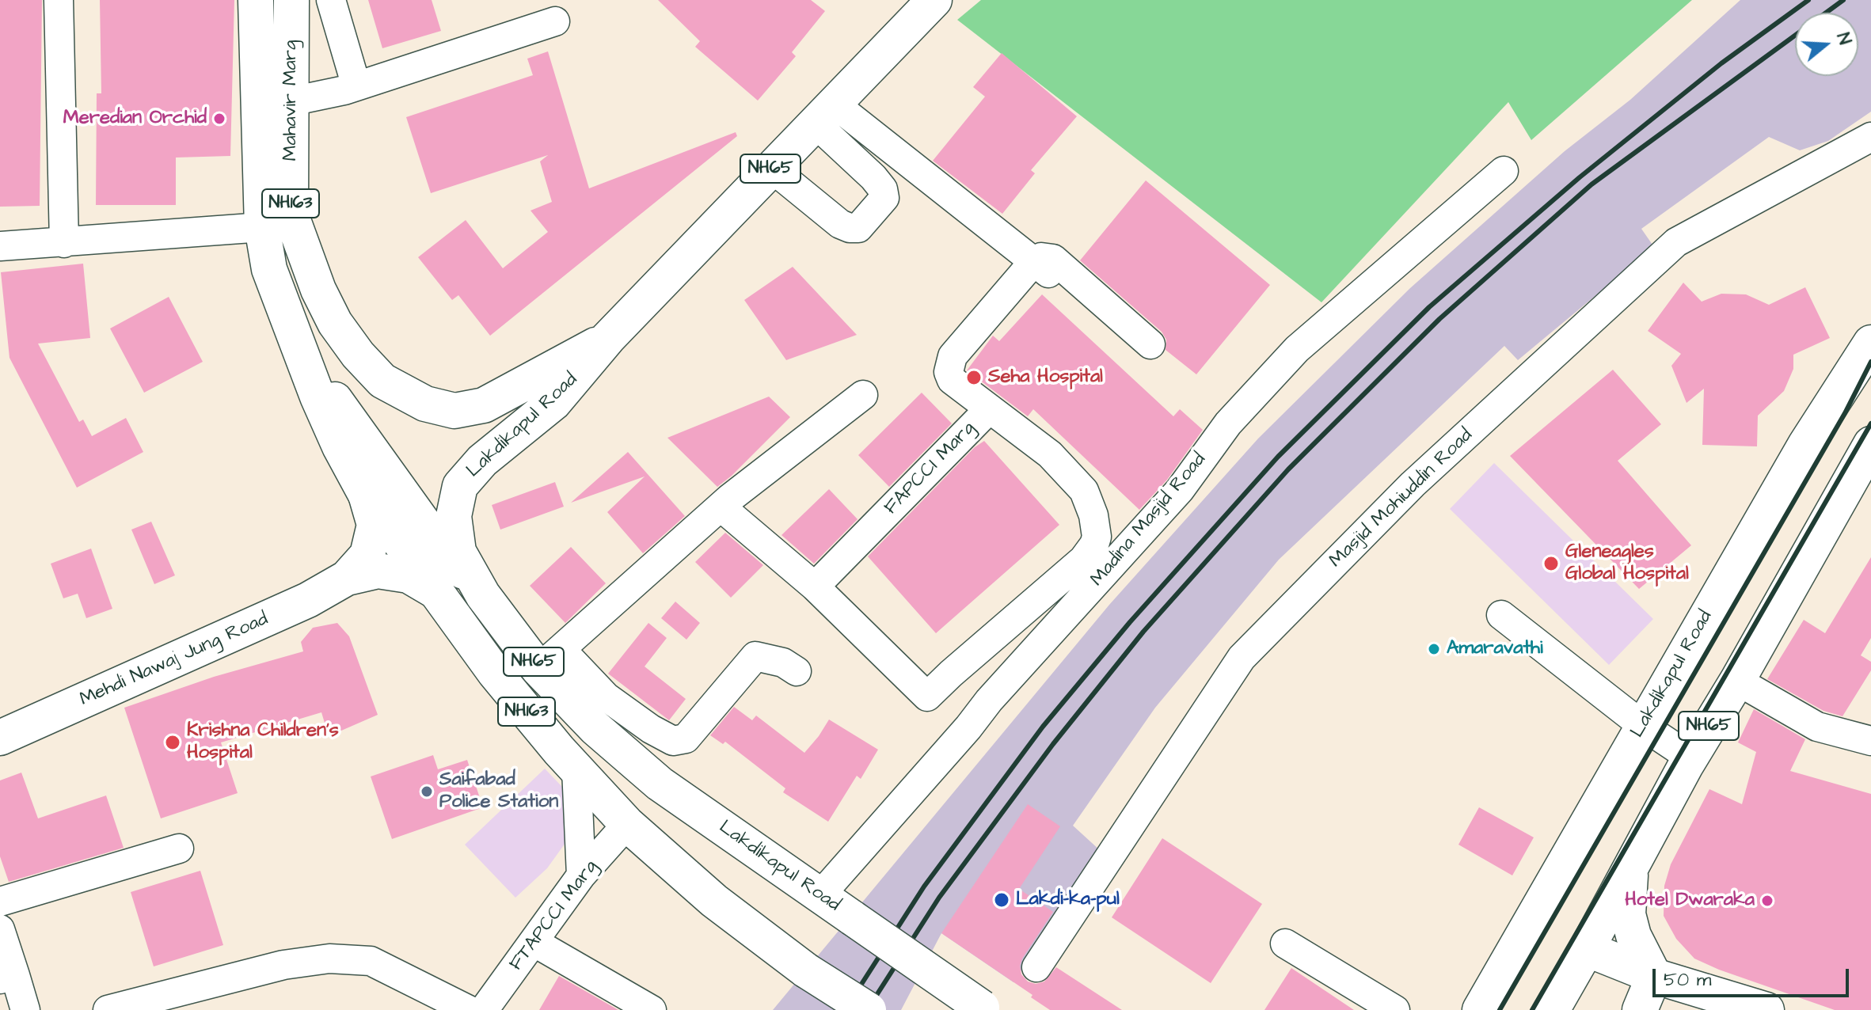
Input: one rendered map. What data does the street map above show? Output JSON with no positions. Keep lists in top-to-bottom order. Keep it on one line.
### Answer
{"streets":{"main road":["Mahavir Marg","NH65","NH163","Lakdikapul Road","Mehdi Nawaj Jung Road"],"street":["FAPCCI Marg","Masjid Mohiuddin Road","Madina Masjid Road","FTAPCCI Marg"]},"crossings":[["Mahavir Marg","NH163"],["Mahavir Marg","Lakdikapul Road"],["NH163","Lakdikapul Road"],["NH163","FTAPCCI Marg"],["Lakdikapul Road","Madina Masjid Road"]],"places":["Meredian Orchid","Seha Hospital","Gleneagles Global Hospital","Amaravathi","Krishna Children's Hospital","Saifabad Police Station","Lakdi-ka-pul","Hotel Dwaraka"],"scale_bar":"50 m","north":"right"}
